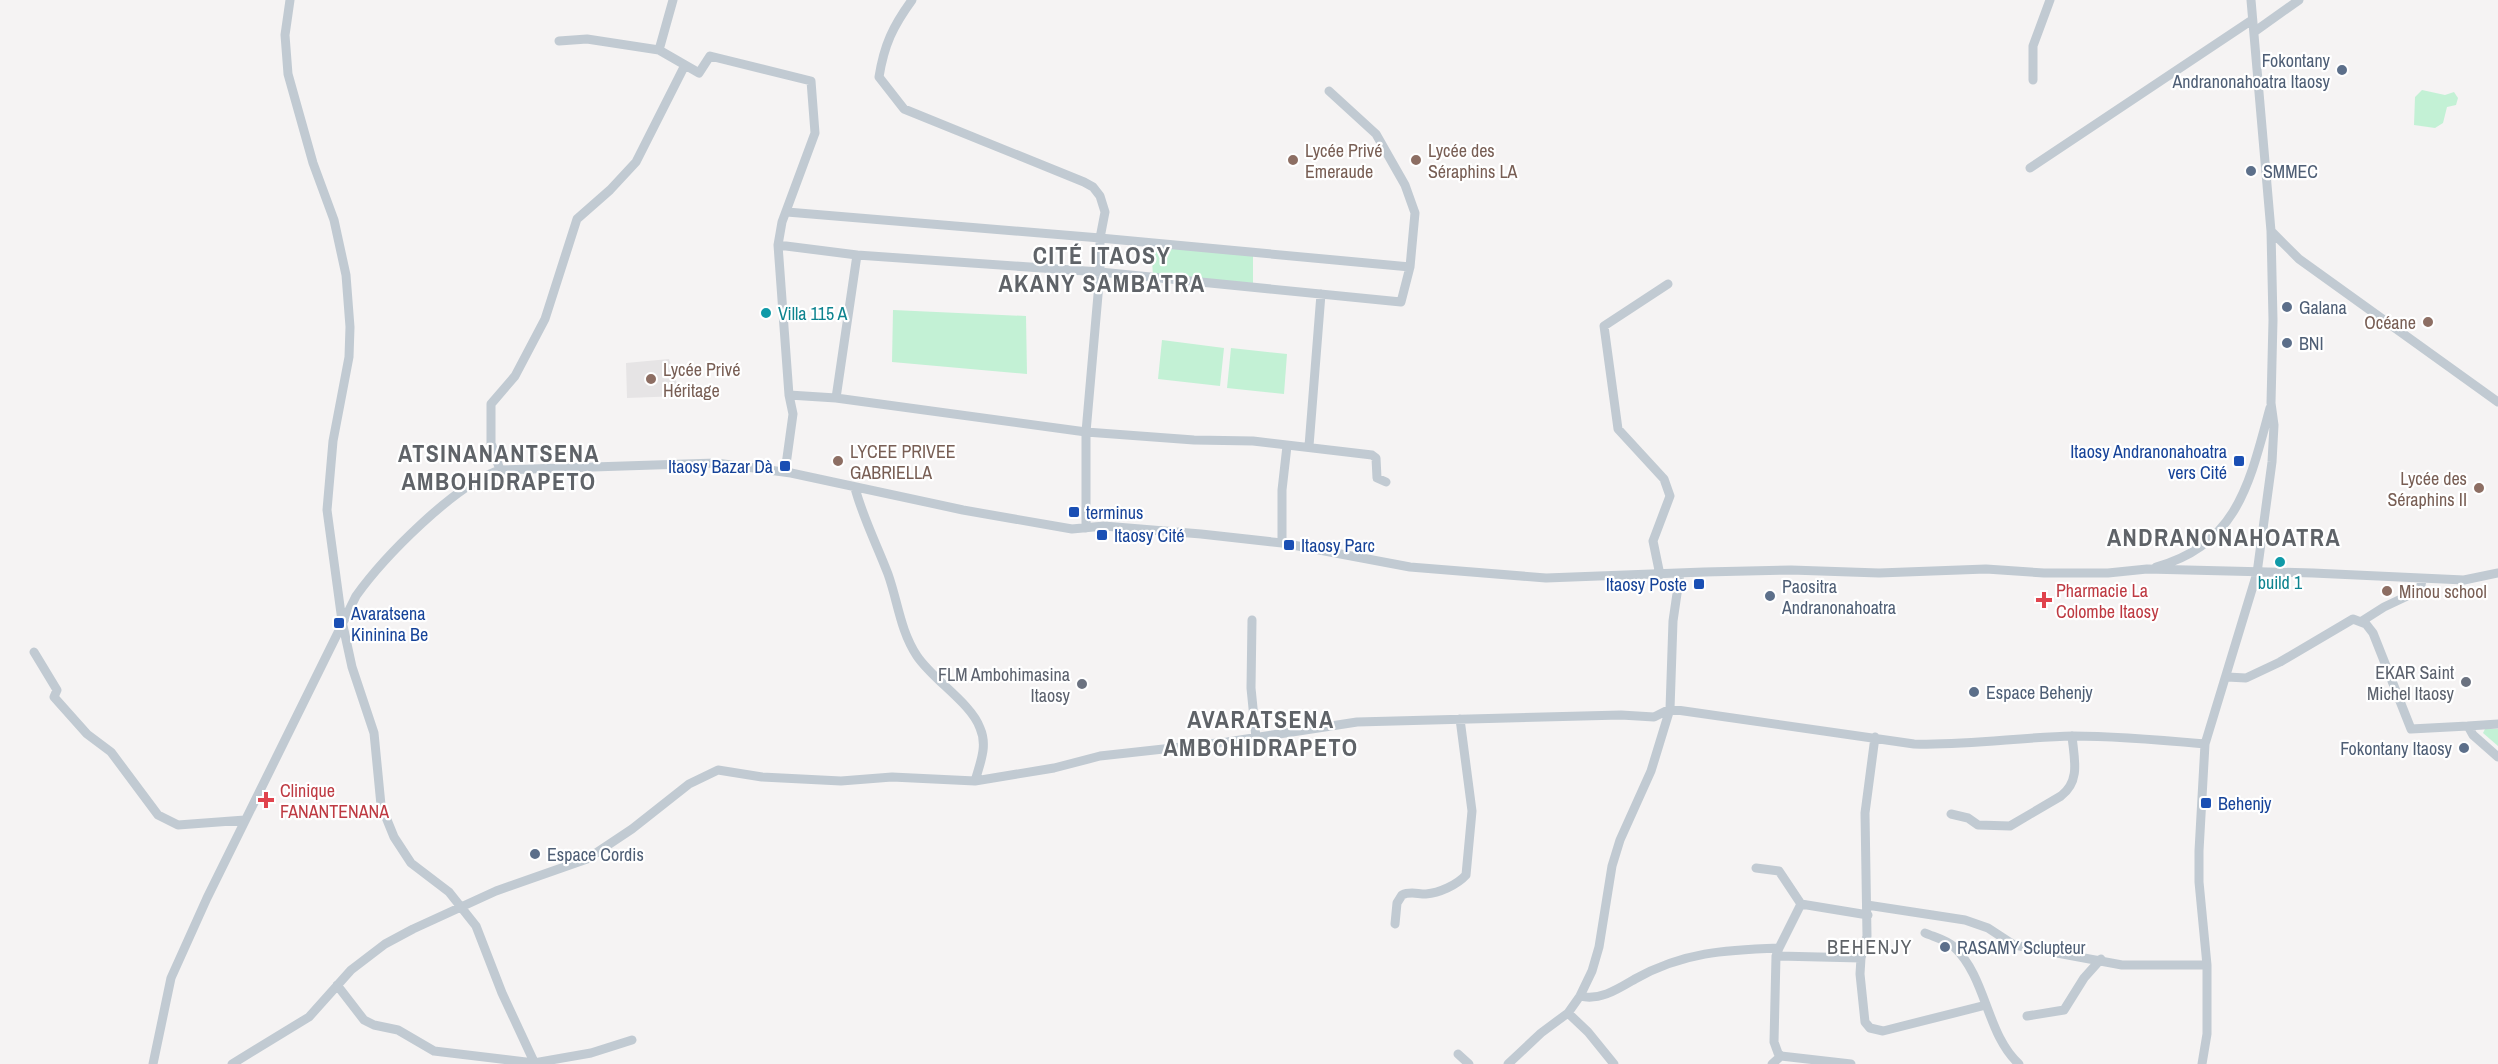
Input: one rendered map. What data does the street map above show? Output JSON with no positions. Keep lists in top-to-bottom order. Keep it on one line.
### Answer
{"districts":["CITÉ ITAOSY AKANY SAMBATRA","ATSINANANTSENA AMBOHIDRAPETO","ANDRANONAHOATRA","AVARATSENA AMBOHIDRAPETO","BEHENJY"],"places":{"other":["Fokontany Andranonahoatra Itaosy","Lycée Privé Emeraude","Lycée des Séraphins LA","SMMEC","Galana","Villa 115 A","Océane","BNI","Lycée Privé Héritage","LYCEE PRIVEE GABRIELLA","Lycée des Séraphins II","build 1","Minou school","Paositra Andranonahoatra","EKAR Saint Michel Itaosy","FLM Ambohimasina Itaosy","Espace Behenjy","Fokontany Itaosy","Espace Cordis","RASAMY Sclupteur"],"transit":["Itaosy Andranonahoatra vers Cité","Itaosy Bazar Dà","terminus","Itaosy Cité","Itaosy Parc","Itaosy Poste","Avaratsena Kininina Be","Behenjy"],"health":["Pharmacie La Colombe Itaosy","Clinique FANANTENANA"]}}
